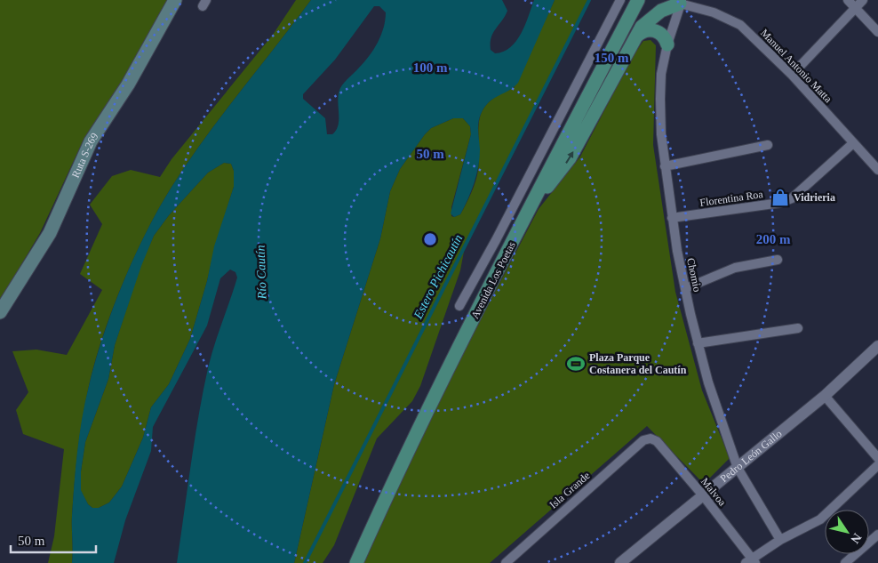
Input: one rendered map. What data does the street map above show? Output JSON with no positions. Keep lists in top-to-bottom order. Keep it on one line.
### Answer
{"streets":{"main road":["Ruta S-269","Avenida Los Poetas"],"street":["Manuel Antonio Matta","Florentina Roa","Chomio","Pedro León Gallo","Isla Grande","Malvoa"]},"crossings":[["Manuel Antonio Matta","Florentina Roa"],["Manuel Antonio Matta","Chomio"],["Florentina Roa","Chomio"],["Chomio","Pedro León Gallo"],["Pedro León Gallo","Malvoa"],["Isla Grande","Malvoa"]],"water":["Río Cautín","Estero Pichicautín"],"places":{"shop":["Vidrieria"],"sports":["Plaza Parque Costanera del Cautín"]},"scale_bar":"50 m","north":"bottom right","rings":["150 m","100 m","50 m","200 m"]}
